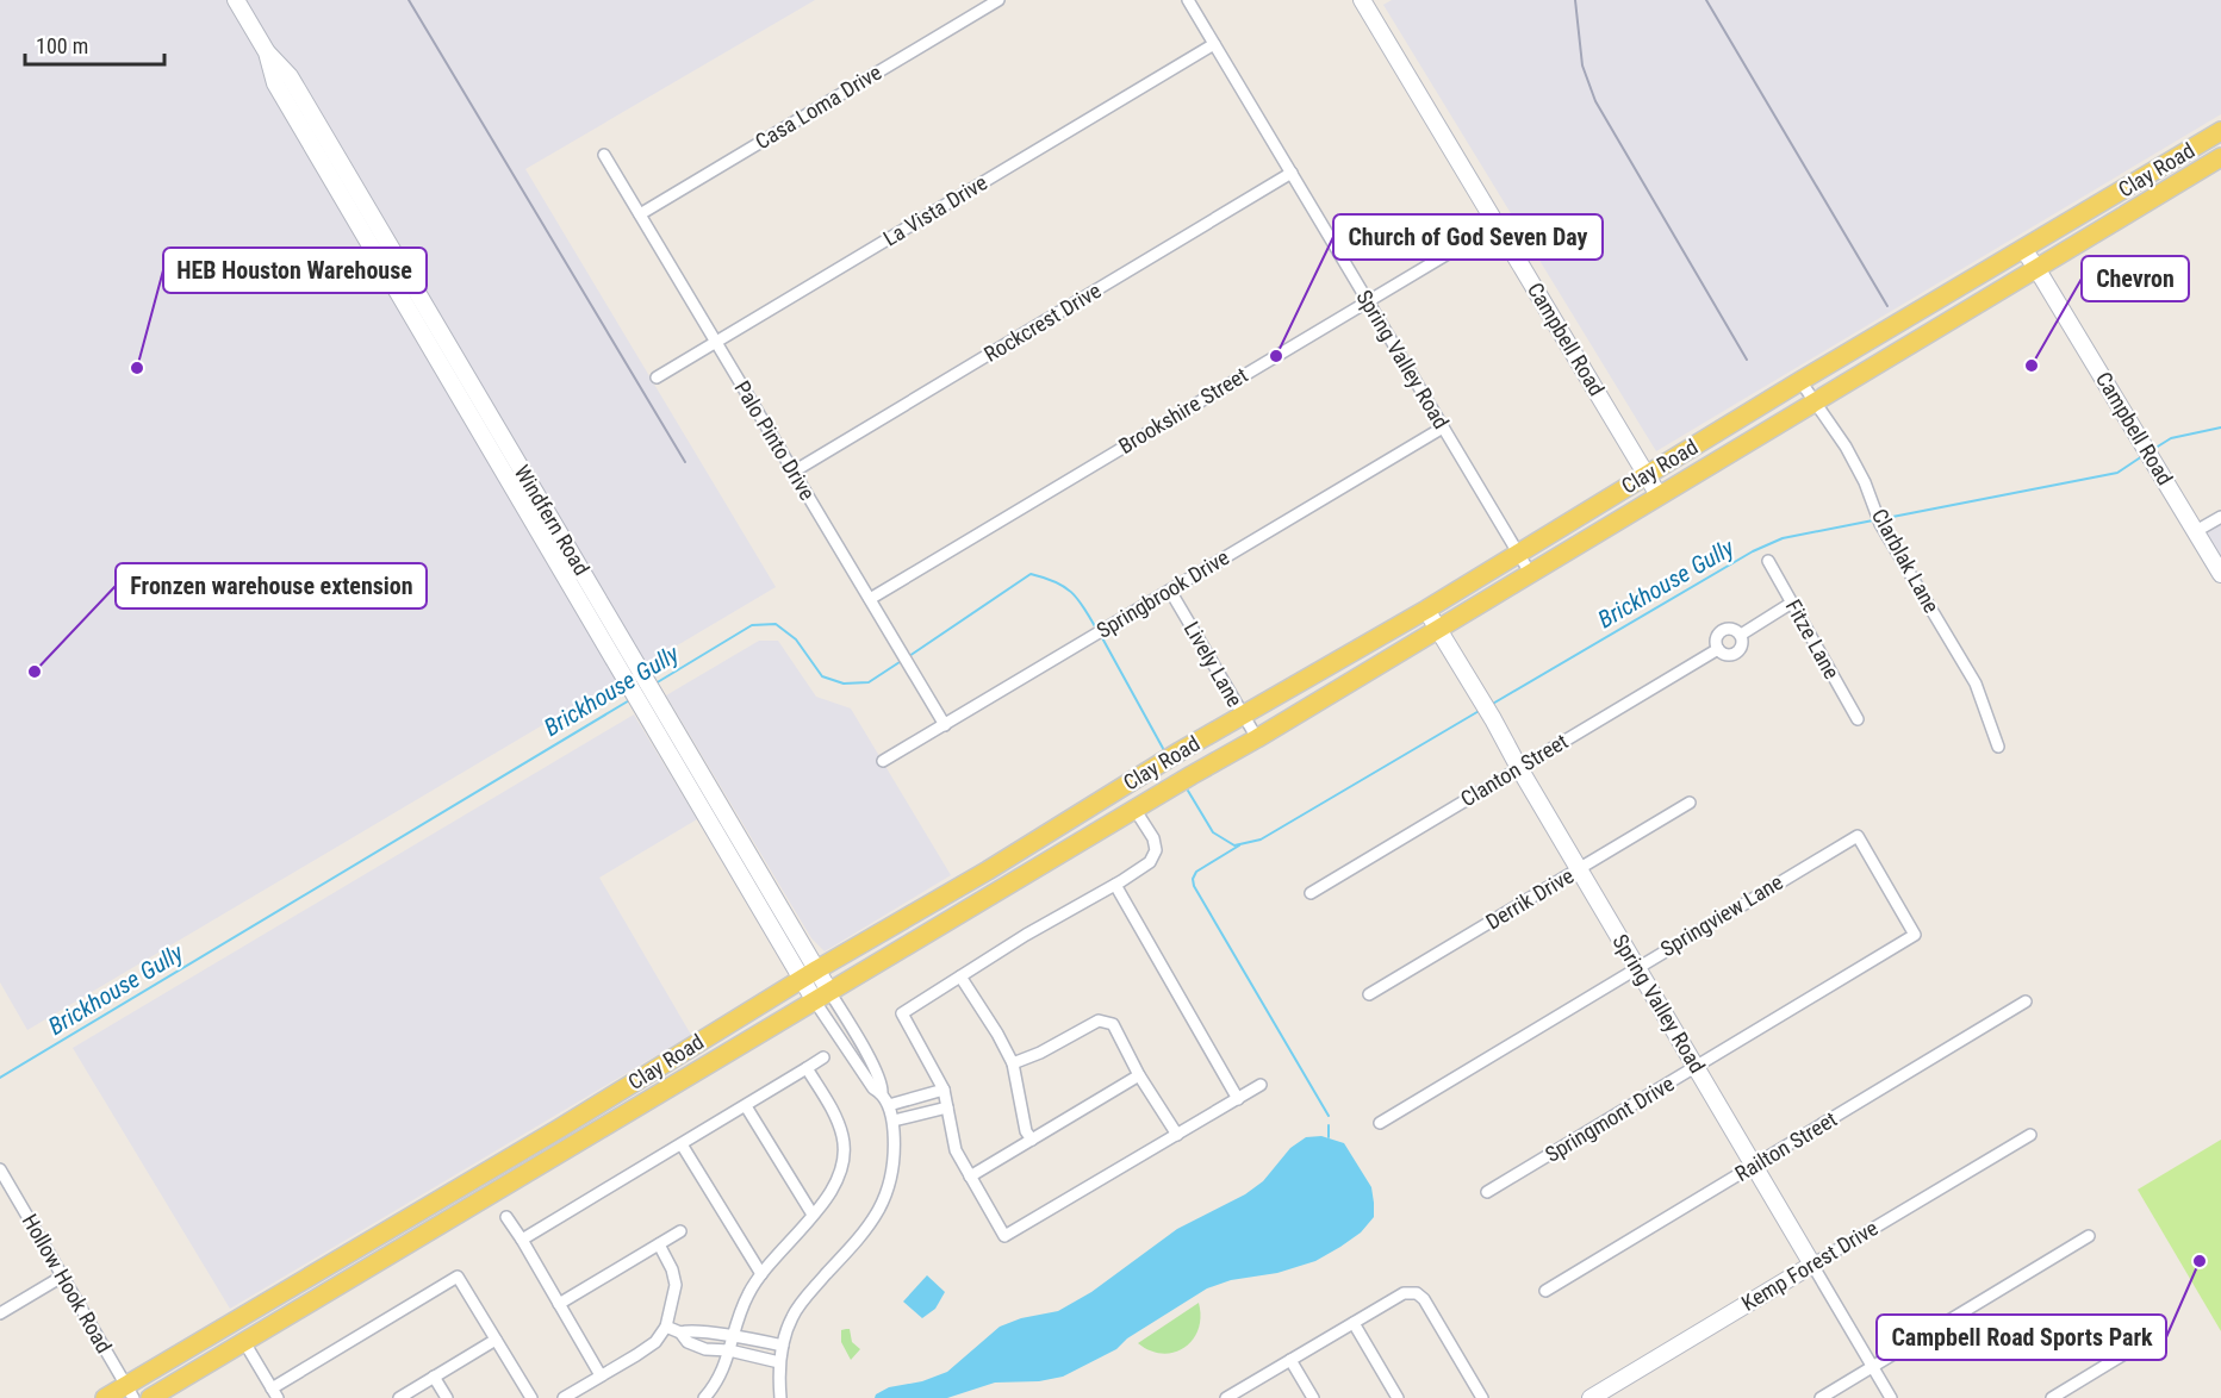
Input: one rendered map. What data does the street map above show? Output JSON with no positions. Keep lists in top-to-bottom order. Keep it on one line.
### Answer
{"streets":{"main road":["Clay Road"],"street":["Casa Loma Drive","La Vista Drive","Rockcrest Drive","Campbell Road","Spring Valley Road","Brookshire Street","Palo Pinto Drive","Windfern Road","Clarblak Lane","Springbrook Drive","Fitze Lane","Lively Lane","Clanton Street","Derrik Drive","Springview Lane","Springmont Drive","Railton Street","Kemp Forest Drive","Hollow Hook Road"]},"crossings":[["Casa Loma Drive","Palo Pinto Drive"],["Clay Road","Campbell Road"],["Clay Road","Spring Valley Road"],["Clay Road","Windfern Road"],["Clay Road","Clarblak Lane"],["Clay Road","Lively Lane"],["Clay Road","Hollow Hook Road"],["La Vista Drive","Spring Valley Road"],["La Vista Drive","Palo Pinto Drive"],["Rockcrest Drive","Spring Valley Road"],["Rockcrest Drive","Palo Pinto Drive"],["Campbell Road","Brookshire Street"],["Spring Valley Road","Brookshire Street"],["Spring Valley Road","Springbrook Drive"],["Spring Valley Road","Clanton Street"],["Spring Valley Road","Derrik Drive"],["Spring Valley Road","Springview Lane"],["Spring Valley Road","Springmont Drive"],["Spring Valley Road","Railton Street"],["Spring Valley Road","Kemp Forest Drive"],["Brookshire Street","Palo Pinto Drive"],["Palo Pinto Drive","Springbrook Drive"],["Springbrook Drive","Lively Lane"],["Fitze Lane","Clanton Street"],["Springview Lane","Springmont Drive"]],"water":["Brickhouse Gully"],"places":["Church of God Seven Day","Chevron","HEB Houston Warehouse","Fronzen warehouse extension","Campbell Road Sports Park"],"scale_bar":"100 m"}
